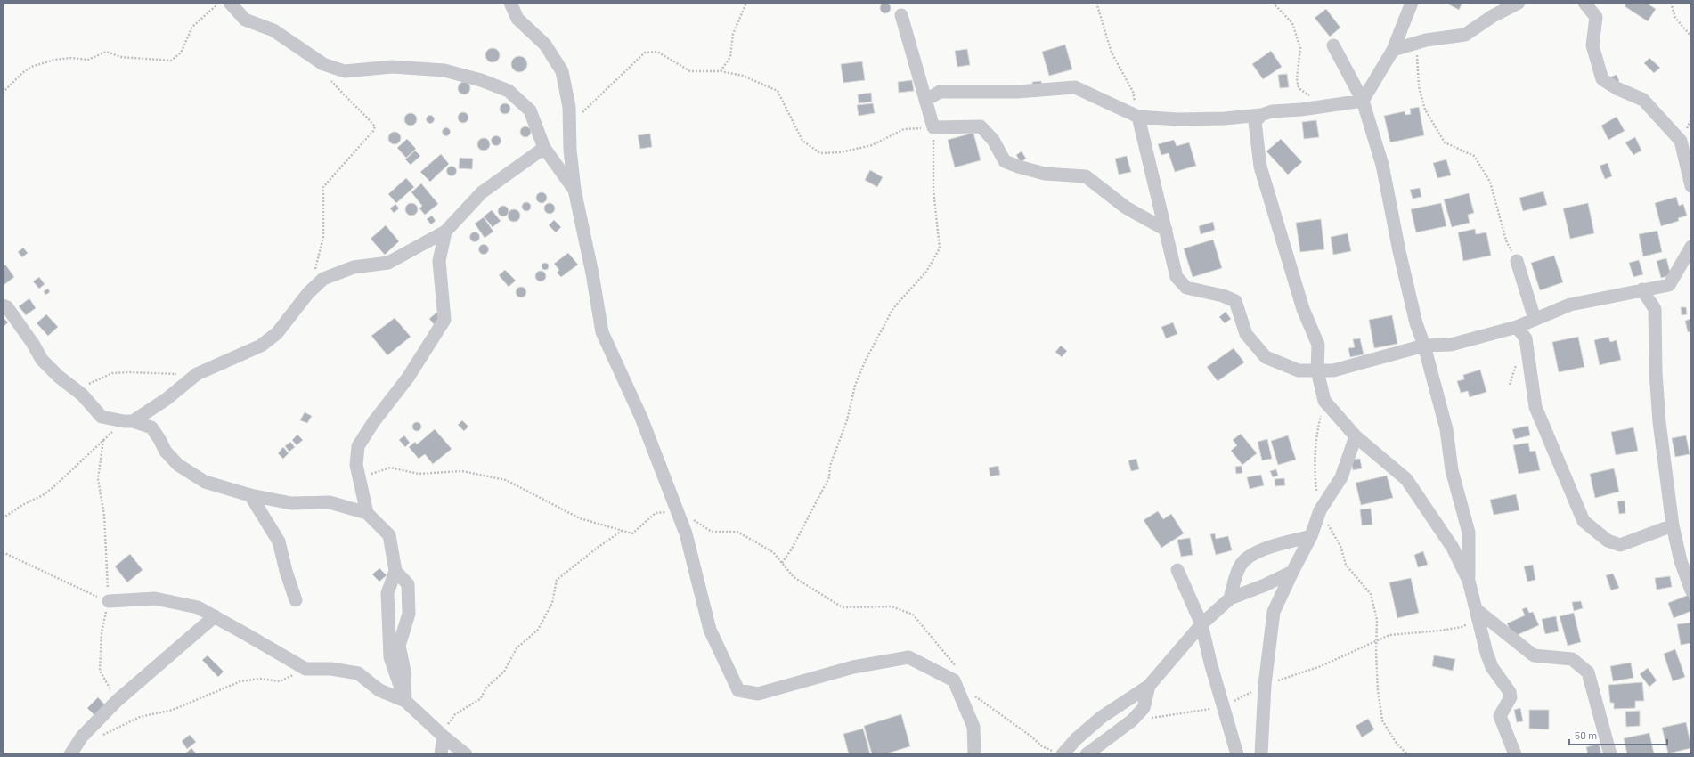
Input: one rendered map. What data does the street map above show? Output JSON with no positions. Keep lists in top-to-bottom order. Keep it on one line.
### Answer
{"scale_bar":"50 m"}
